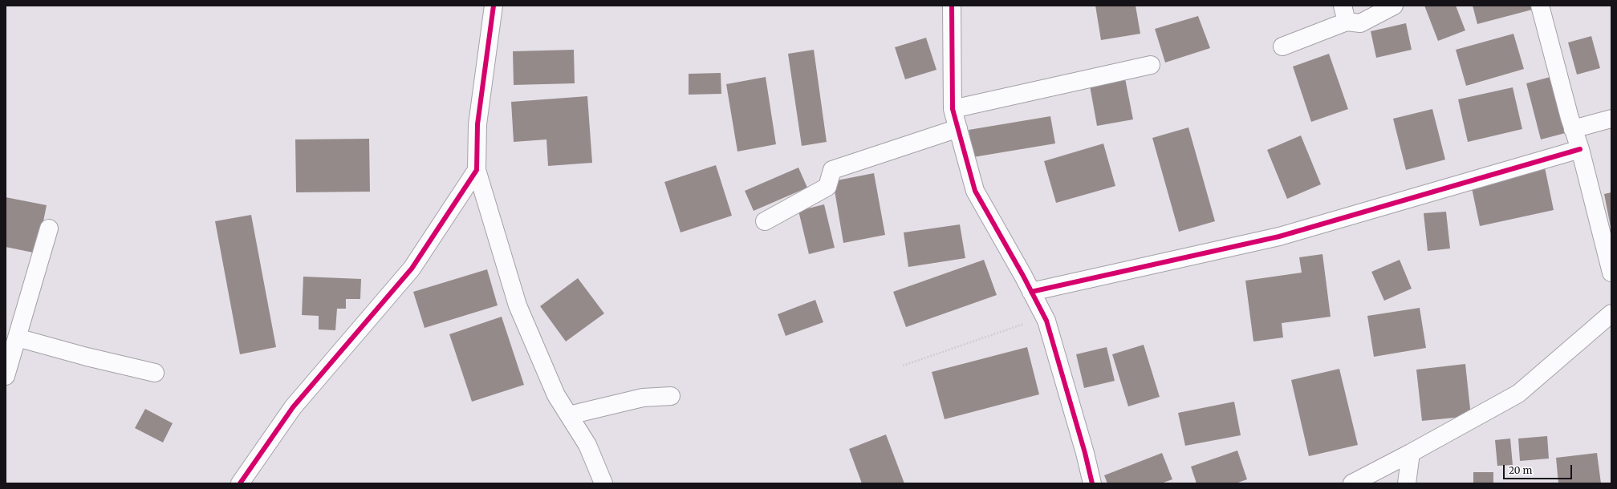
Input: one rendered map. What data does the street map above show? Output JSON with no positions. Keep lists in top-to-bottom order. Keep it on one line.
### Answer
{"scale_bar":"20 m"}
